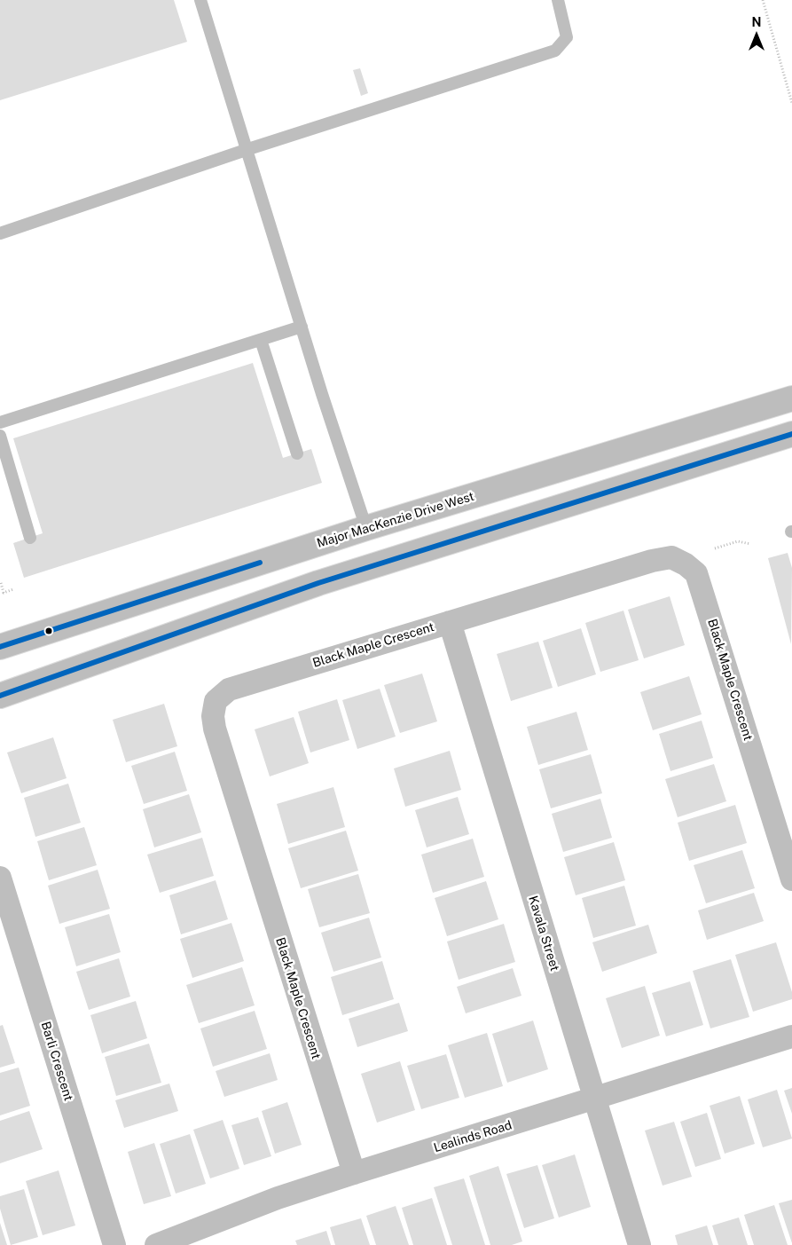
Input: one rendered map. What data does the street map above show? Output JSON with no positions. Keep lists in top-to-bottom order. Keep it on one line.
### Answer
{"streets":{"main road":["Major MacKenzie Drive West"],"street":["Black Maple Crescent","Kavala Street","Barli Crescent","Lealinds Road"]},"crossings":[["Black Maple Crescent","Kavala Street"],["Black Maple Crescent","Lealinds Road"],["Kavala Street","Lealinds Road"]],"north":"top"}
